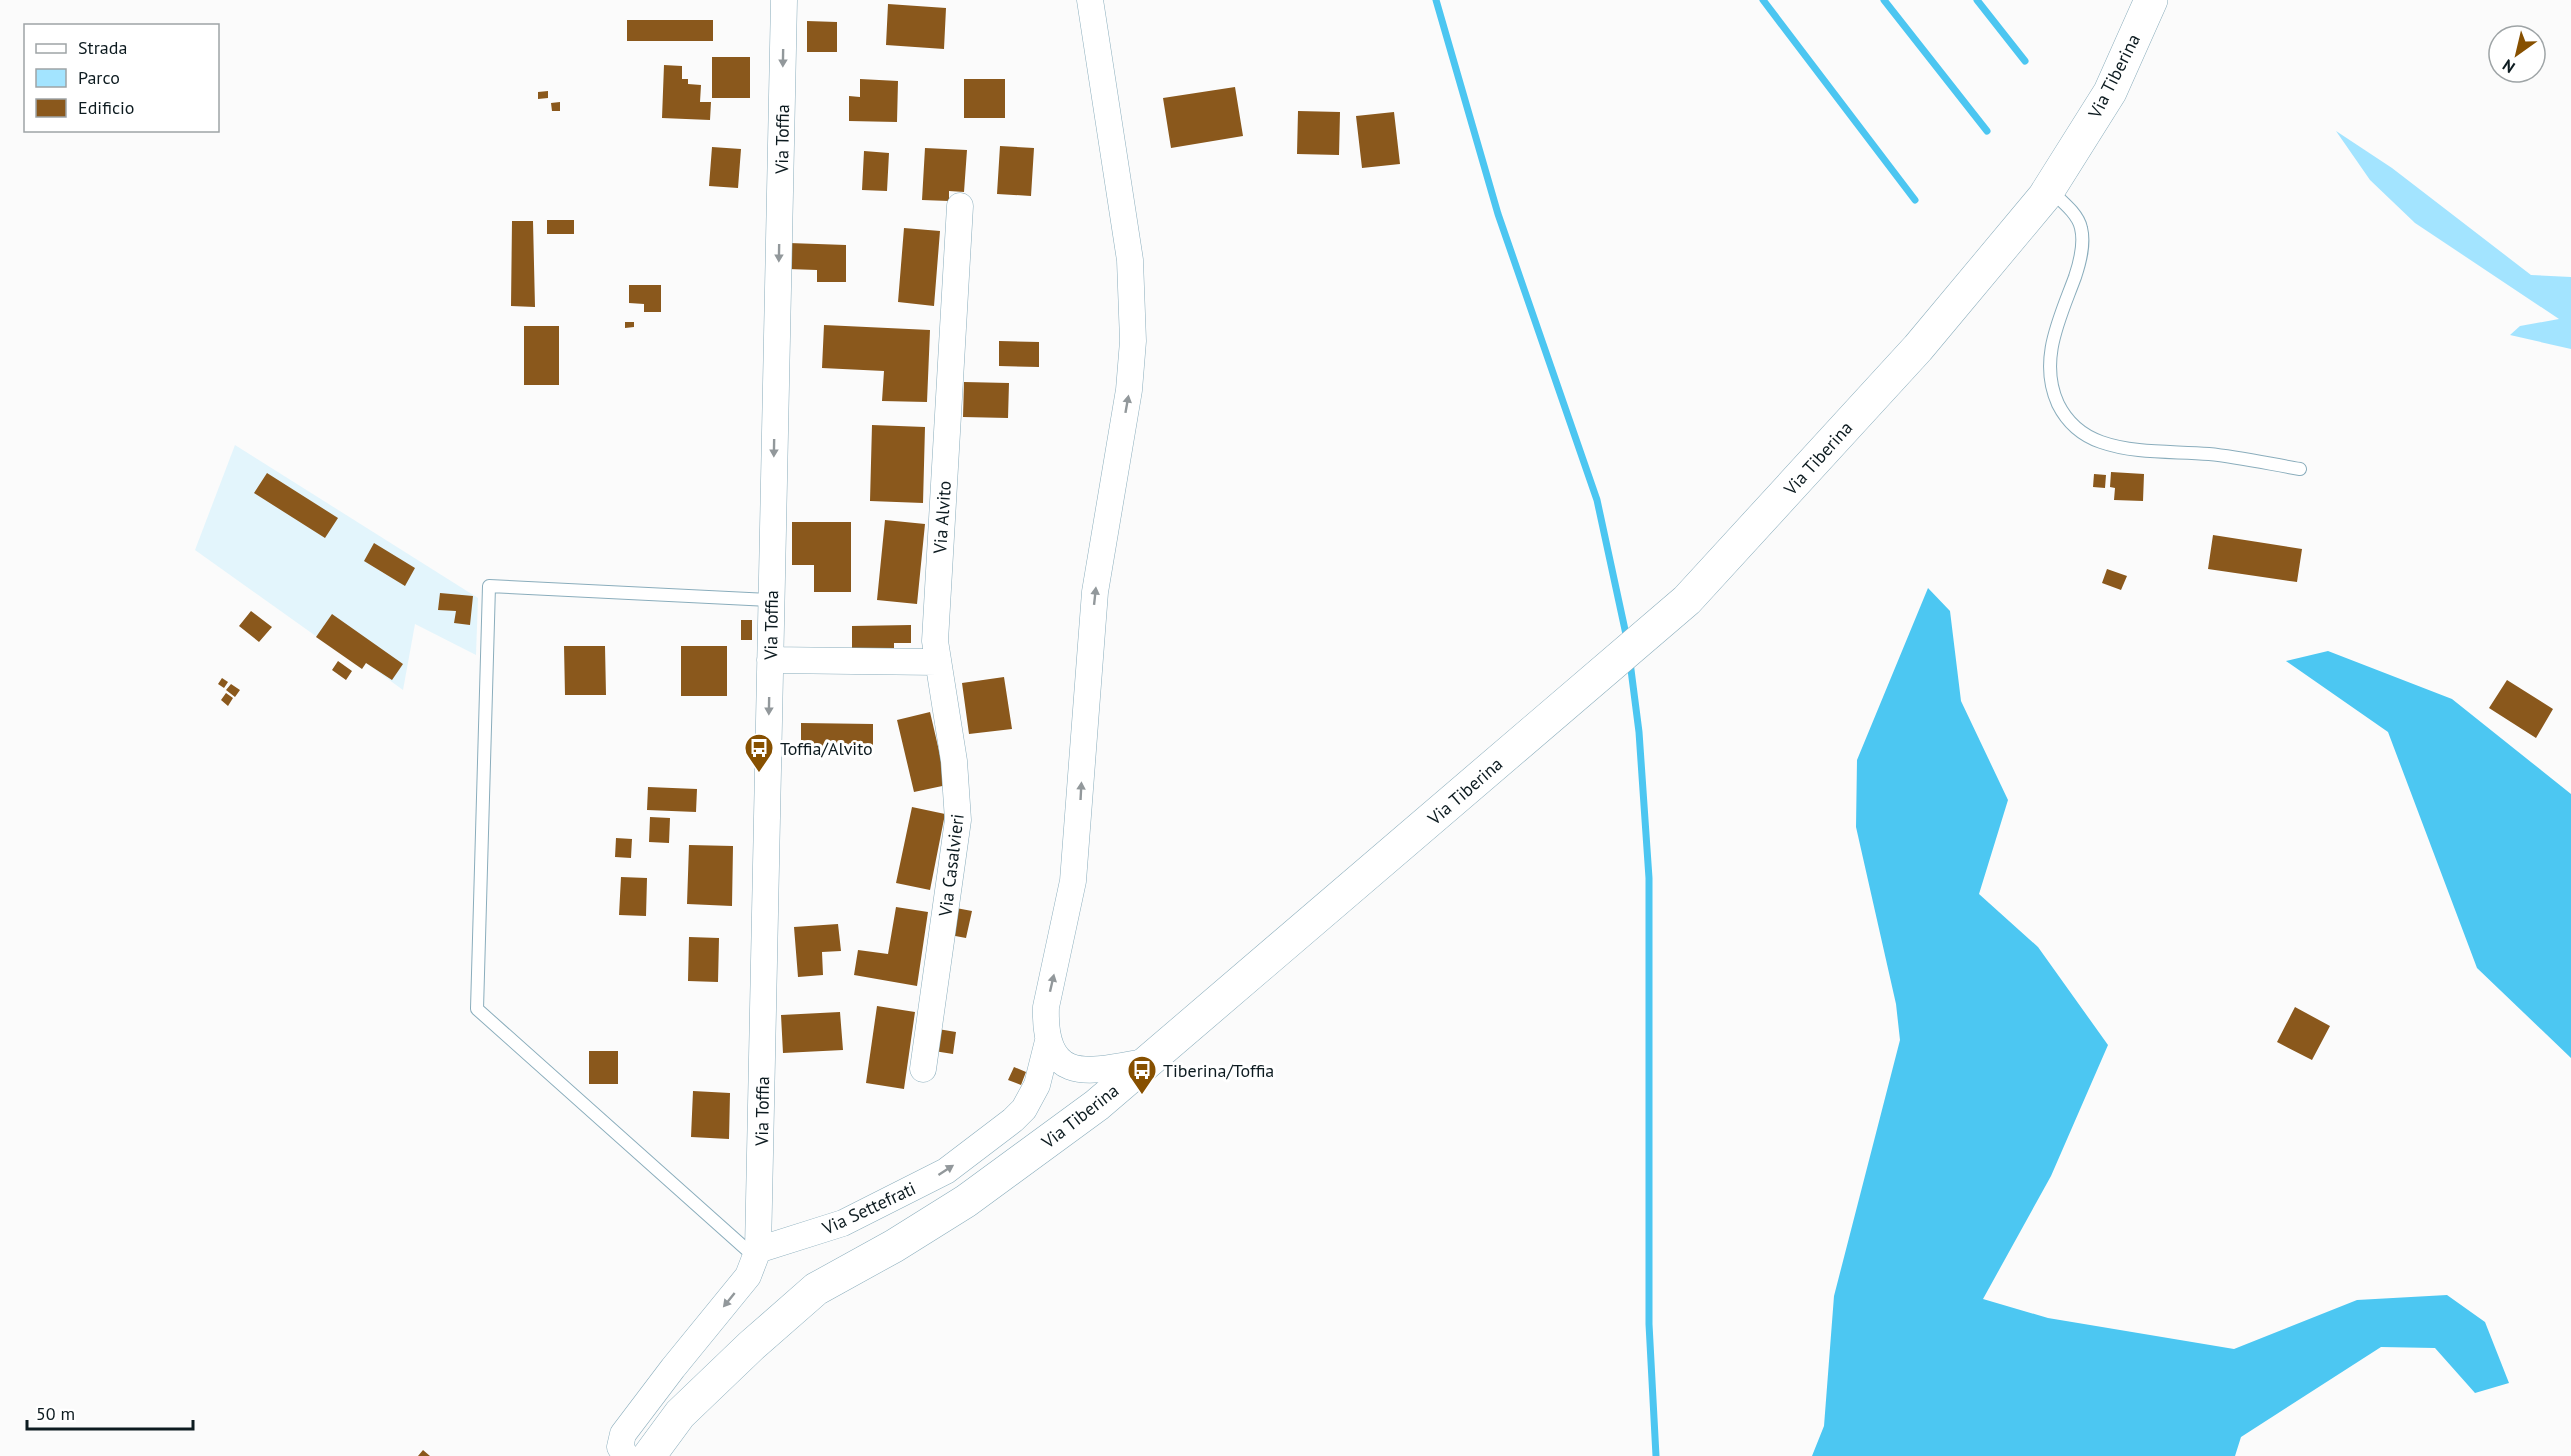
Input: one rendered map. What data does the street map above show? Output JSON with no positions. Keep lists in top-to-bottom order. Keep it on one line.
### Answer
{"streets":{"main road":["Via Tiberina"],"street":["Via Toffia","Via Alvito","Via Casalvieri","Via Settefrati"]},"crossings":[["Via Toffia","Via Settefrati"],["Via Alvito","Via Casalvieri"]],"one_way":["Via Toffia","Via Settefrati"],"places":{"bus stop":["Toffia/Alvito","Tiberina/Toffia"]},"legend":["Strada","Parco","Edificio"],"scale_bar":"50 m","north":"bottom left"}
